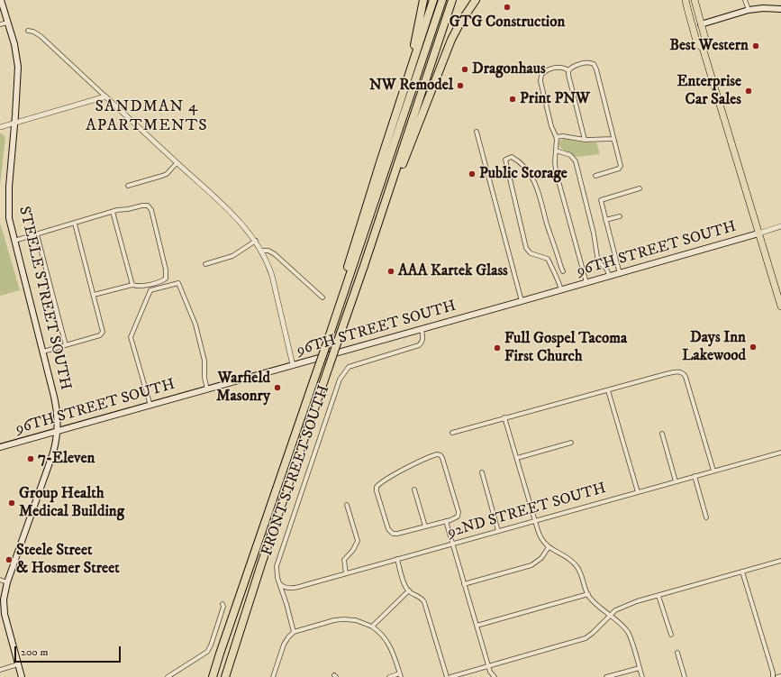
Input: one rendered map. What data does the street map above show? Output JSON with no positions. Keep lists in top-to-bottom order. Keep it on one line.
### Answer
{"streets":{"main road":["96TH STREET SOUTH","STEELE STREET SOUTH"],"street":["FRONT STREET SOUTH","92ND STREET SOUTH"]},"crossings":[["96TH STREET SOUTH","STEELE STREET SOUTH"],["96TH STREET SOUTH","FRONT STREET SOUTH"],["FRONT STREET SOUTH","92ND STREET SOUTH"]],"districts":["SANDMAN 4 APARTMENTS"],"places":["GTG Construction","Best Western","Dragonhaus","NW Remodel","Enterprise Car Sales","Print PNW","Public Storage","AAA Kartek Glass","Days Inn Lakewood","Full Gospel Tacoma First Church","Warfield Masonry","7-Eleven","Group Health Medical Building","Steele Street & Hosmer Street"],"scale_bar":"200 m"}
